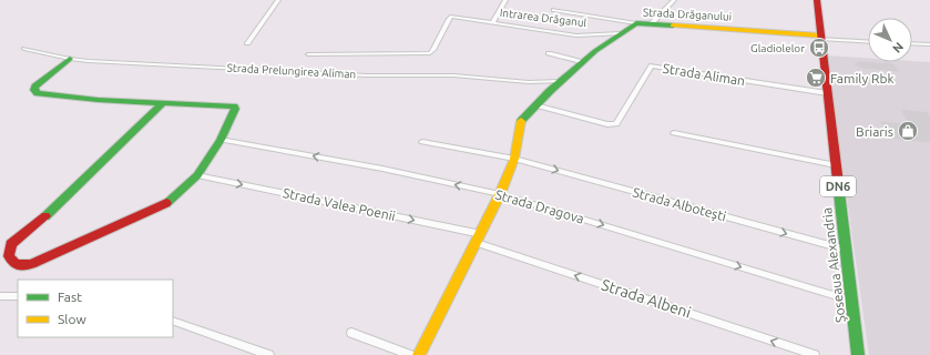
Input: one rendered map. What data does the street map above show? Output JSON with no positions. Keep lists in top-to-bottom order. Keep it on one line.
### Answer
{"streets":{"street":["Strada Drăganului","Intrarea Drăganul","Strada Prelungirea Aliman","Strada Aliman","DN6","Strada Valea Poenii","Strada Albotești","Strada Dragova","Șoseaua Alexandria","Strada Albeni"]},"crossings":[["Strada Drăganului","Intrarea Drăganul"],["Strada Drăganului","DN6"],["Strada Drăganului","Șoseaua Alexandria"],["Strada Aliman","Șoseaua Alexandria"],["DN6","Șoseaua Alexandria"],["Strada Valea Poenii","Strada Albeni"],["Strada Albotești","Șoseaua Alexandria"],["Strada Dragova","Șoseaua Alexandria"]],"one_way":["Strada Valea Poenii","Strada Albotești","Strada Albeni"],"places":{"bus stop":["Gladiolelor"],"supermarket":["Family Rbk"],"shop":["Briaris"]},"legend":["Fast","Slow"],"north":"bottom right"}
